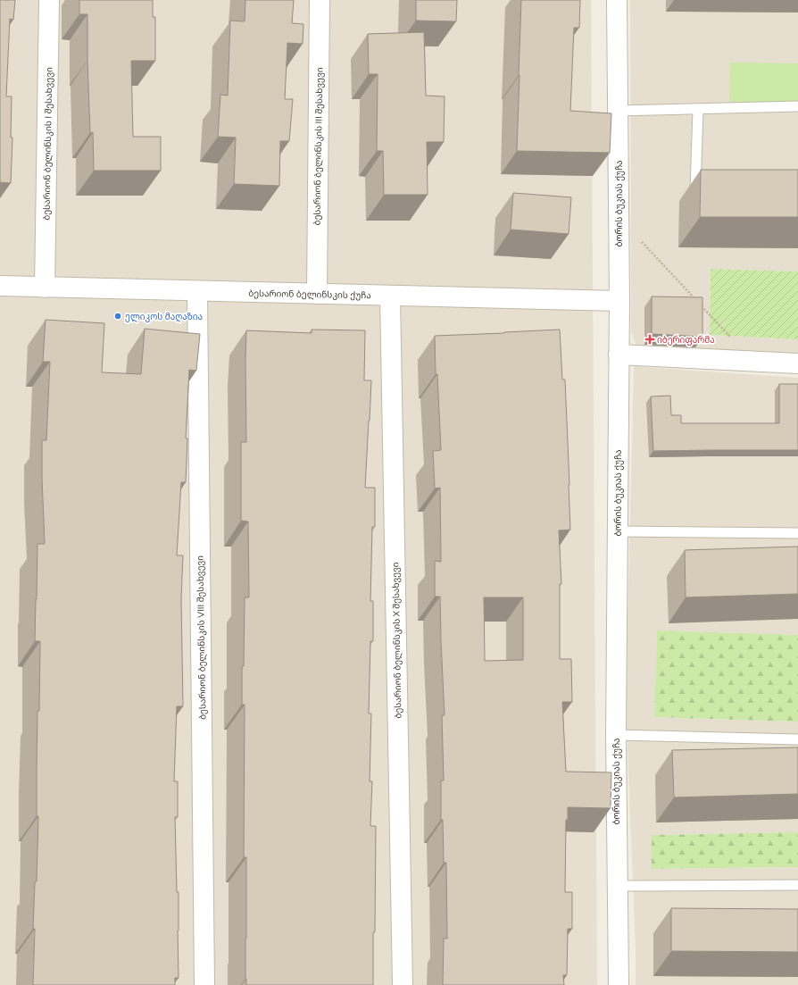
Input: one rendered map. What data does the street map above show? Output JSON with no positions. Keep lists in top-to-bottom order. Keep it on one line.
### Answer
{"streets":{"street":["ბესარიონ ბელინსკის I შესახვევი","ბესარიონ ბელინსკის III შესახვევი","ბორის ბუკიას ქუჩა","ბესარიონ ბელინსკის ქუჩა","ბესარიონ ბელინსკის VIII შესახვევი","ბესარიონ ბელინსკის X შესახვევი"]},"crossings":[["ბესარიონ ბელინსკის I შესახვევი","ბესარიონ ბელინსკის ქუჩა"],["ბესარიონ ბელინსკის III შესახვევი","ბესარიონ ბელინსკის ქუჩა"],["ბორის ბუკიას ქუჩა","ბესარიონ ბელინსკის ქუჩა"],["ბესარიონ ბელინსკის ქუჩა","ბესარიონ ბელინსკის VIII შესახვევი"],["ბესარიონ ბელინსკის ქუჩა","ბესარიონ ბელინსკის X შესახვევი"]],"places":{"other":["ელიკოს მაღაზია"],"health":["იბერიფარმა"]}}
